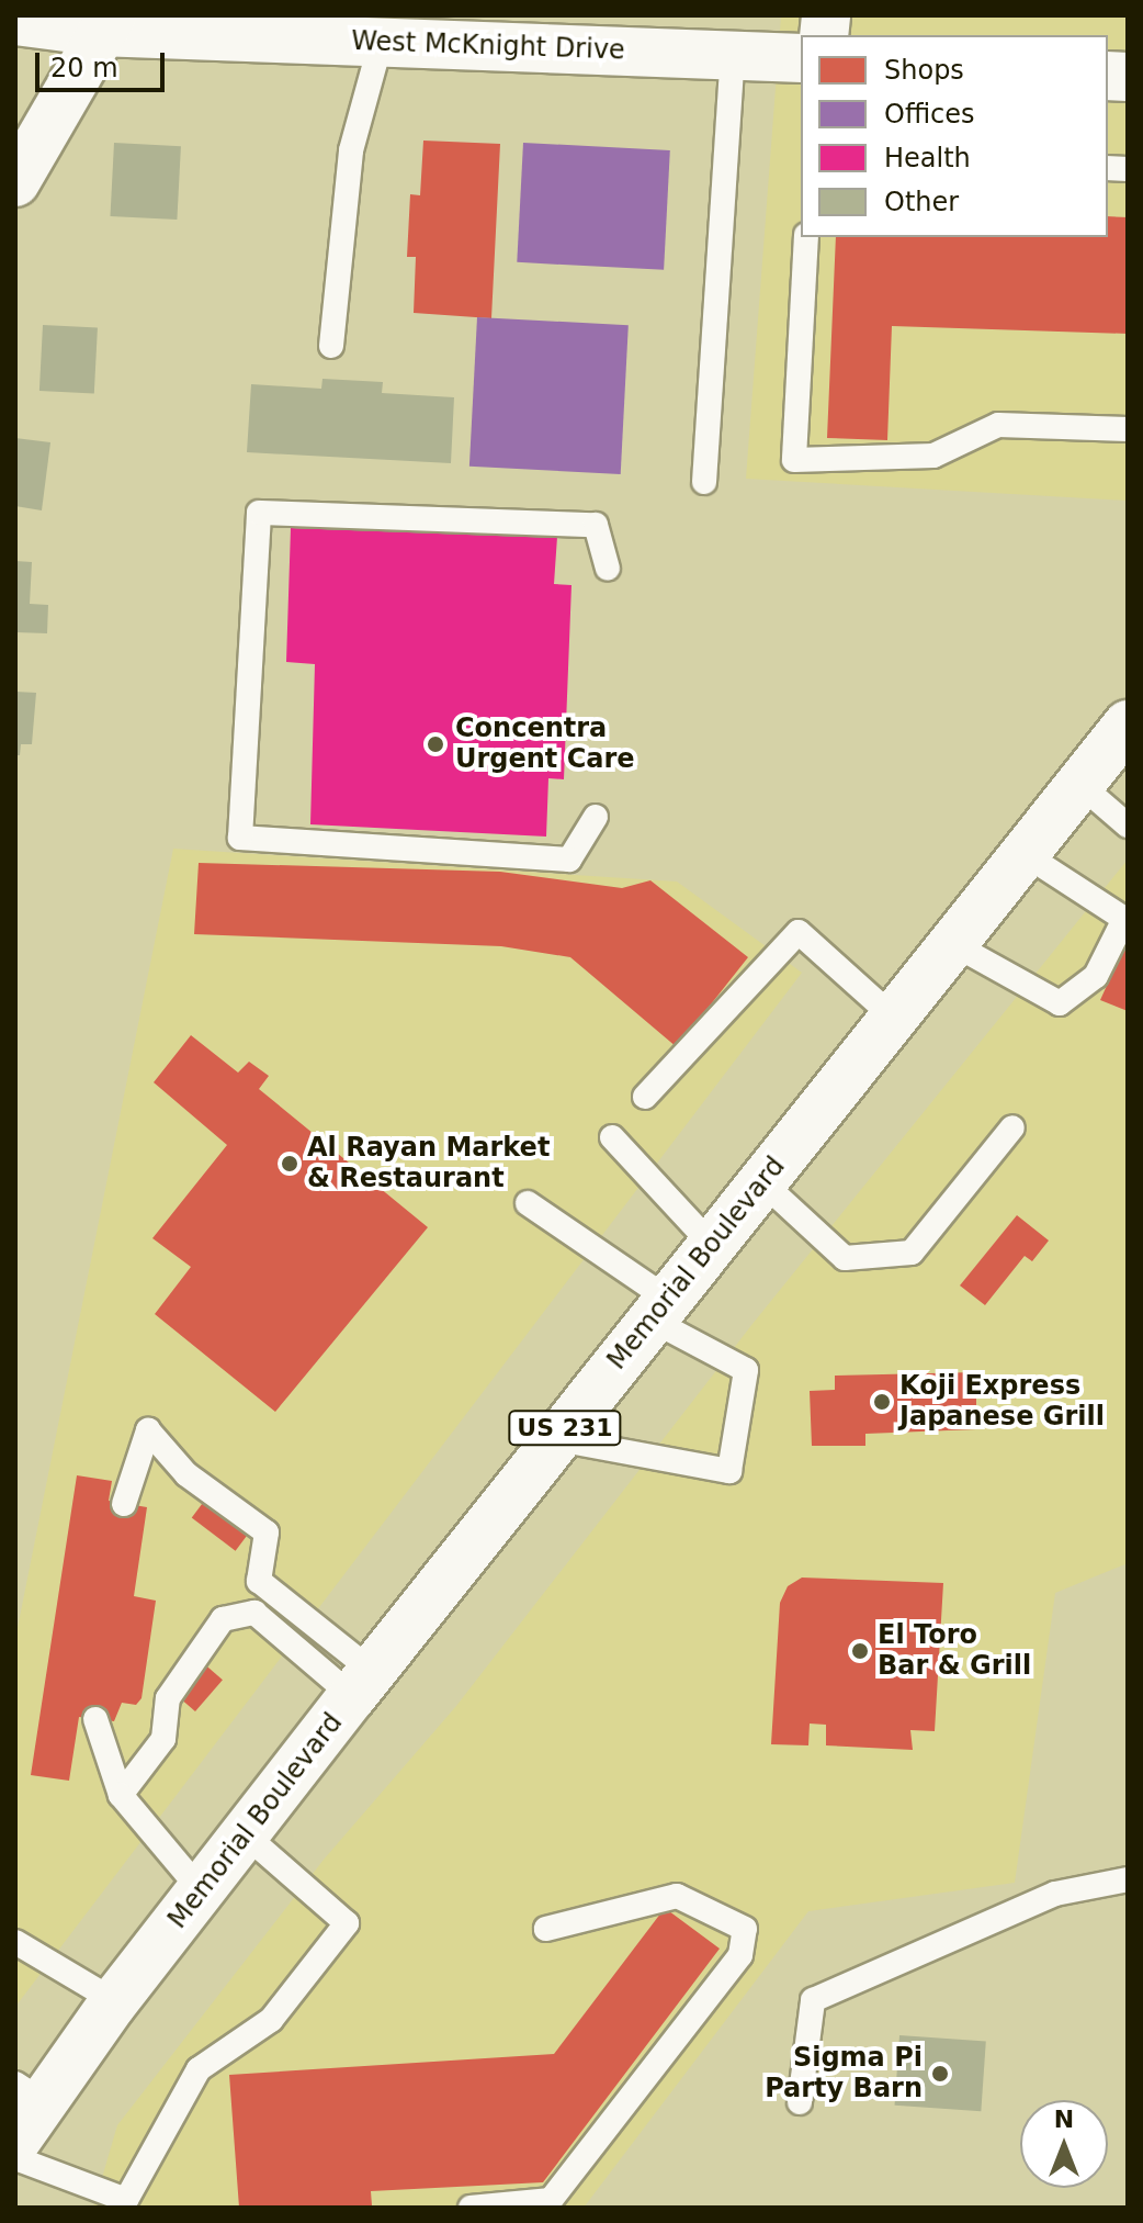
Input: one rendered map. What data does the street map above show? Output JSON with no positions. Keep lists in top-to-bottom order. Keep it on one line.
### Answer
{"streets":{"main road":["West McKnight Drive","Memorial Boulevard","US 231"]},"places":["Concentra Urgent Care","Al Rayan Market & Restaurant","Koji Express Japanese Grill","El Toro Bar & Grill","Sigma Pi Party Barn"],"legend":["Shops","Offices","Health","Other"],"scale_bar":"20 m","north":"top"}
